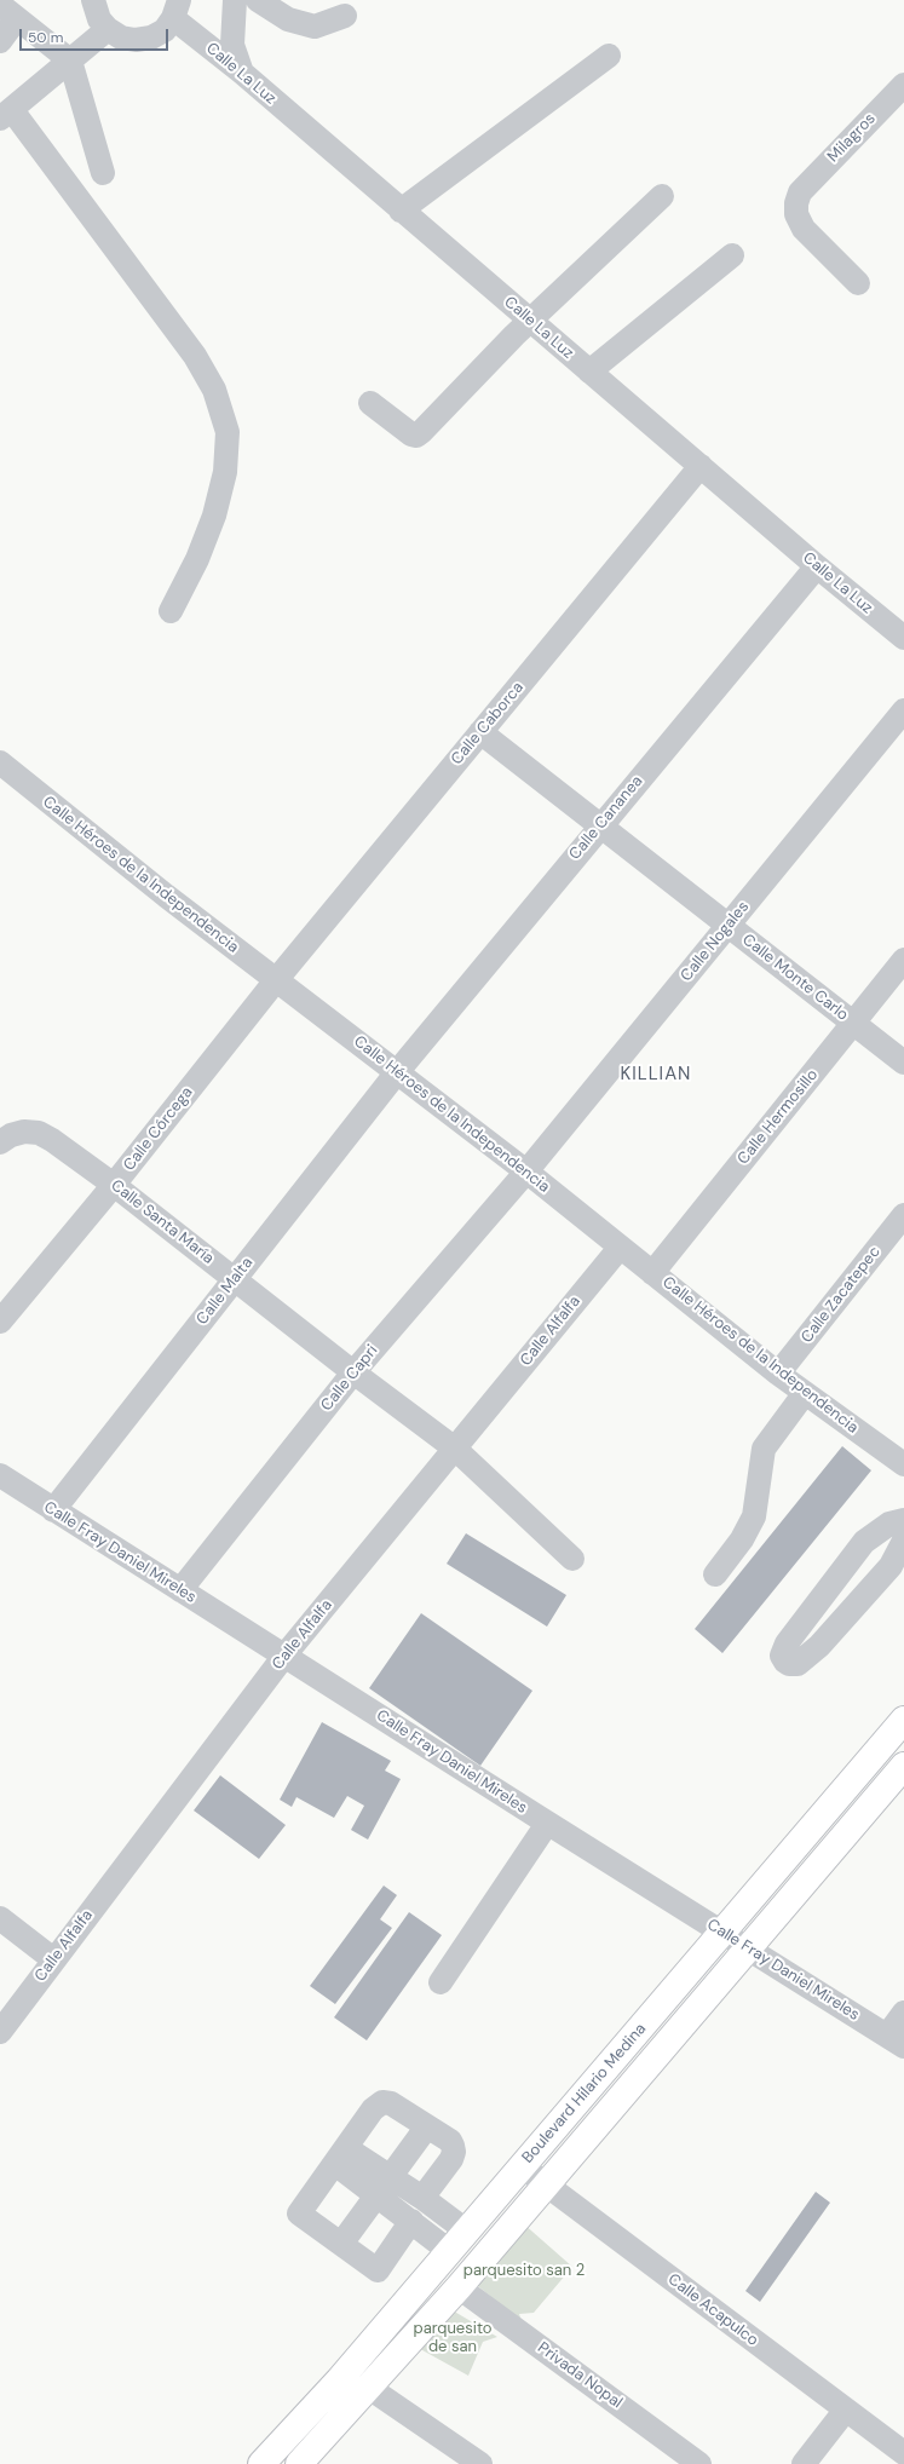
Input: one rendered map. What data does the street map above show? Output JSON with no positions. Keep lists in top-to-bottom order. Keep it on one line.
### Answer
{"streets":{"main road":["Boulevard Hilario Medina"],"street":["Calle La Luz","Milagros","Calle Caborca","Calle Cananea","Calle Héroes de la Independencia","Calle Nogales","Calle Monte Carlo","Calle Hermosillo","Calle Córcega","Calle Santa María","Calle Malta","Calle Zacatepec","Calle Alfalfa","Calle Capri","Calle Fray Daniel Mireles","Calle Acapulco","Privada Nopal"]},"crossings":[["Calle La Luz","Calle Caborca"],["Calle La Luz","Calle Cananea"],["Calle Caborca","Calle Héroes de la Independencia"],["Calle Caborca","Calle Monte Carlo"],["Calle Caborca","Calle Córcega"],["Calle Cananea","Calle Héroes de la Independencia"],["Calle Cananea","Calle Monte Carlo"],["Calle Cananea","Calle Malta"],["Calle Héroes de la Independencia","Calle Nogales"],["Calle Héroes de la Independencia","Calle Hermosillo"],["Calle Héroes de la Independencia","Calle Córcega"],["Calle Héroes de la Independencia","Calle Malta"],["Calle Héroes de la Independencia","Calle Zacatepec"],["Calle Héroes de la Independencia","Calle Alfalfa"],["Calle Héroes de la Independencia","Calle Capri"],["Calle Nogales","Calle Monte Carlo"],["Calle Nogales","Calle Capri"],["Calle Monte Carlo","Calle Hermosillo"],["Calle Córcega","Calle Santa María"],["Calle Santa María","Calle Malta"],["Calle Santa María","Calle Alfalfa"],["Calle Santa María","Calle Capri"],["Calle Malta","Calle Fray Daniel Mireles"],["Calle Alfalfa","Calle Fray Daniel Mireles"],["Calle Capri","Calle Fray Daniel Mireles"],["Calle Fray Daniel Mireles","Boulevard Hilario Medina"],["Boulevard Hilario Medina","Calle Acapulco"],["Boulevard Hilario Medina","Privada Nopal"]],"districts":["KILLIAN"],"parks":["parquesito san 2","parquesito de san"],"scale_bar":"50 m"}
